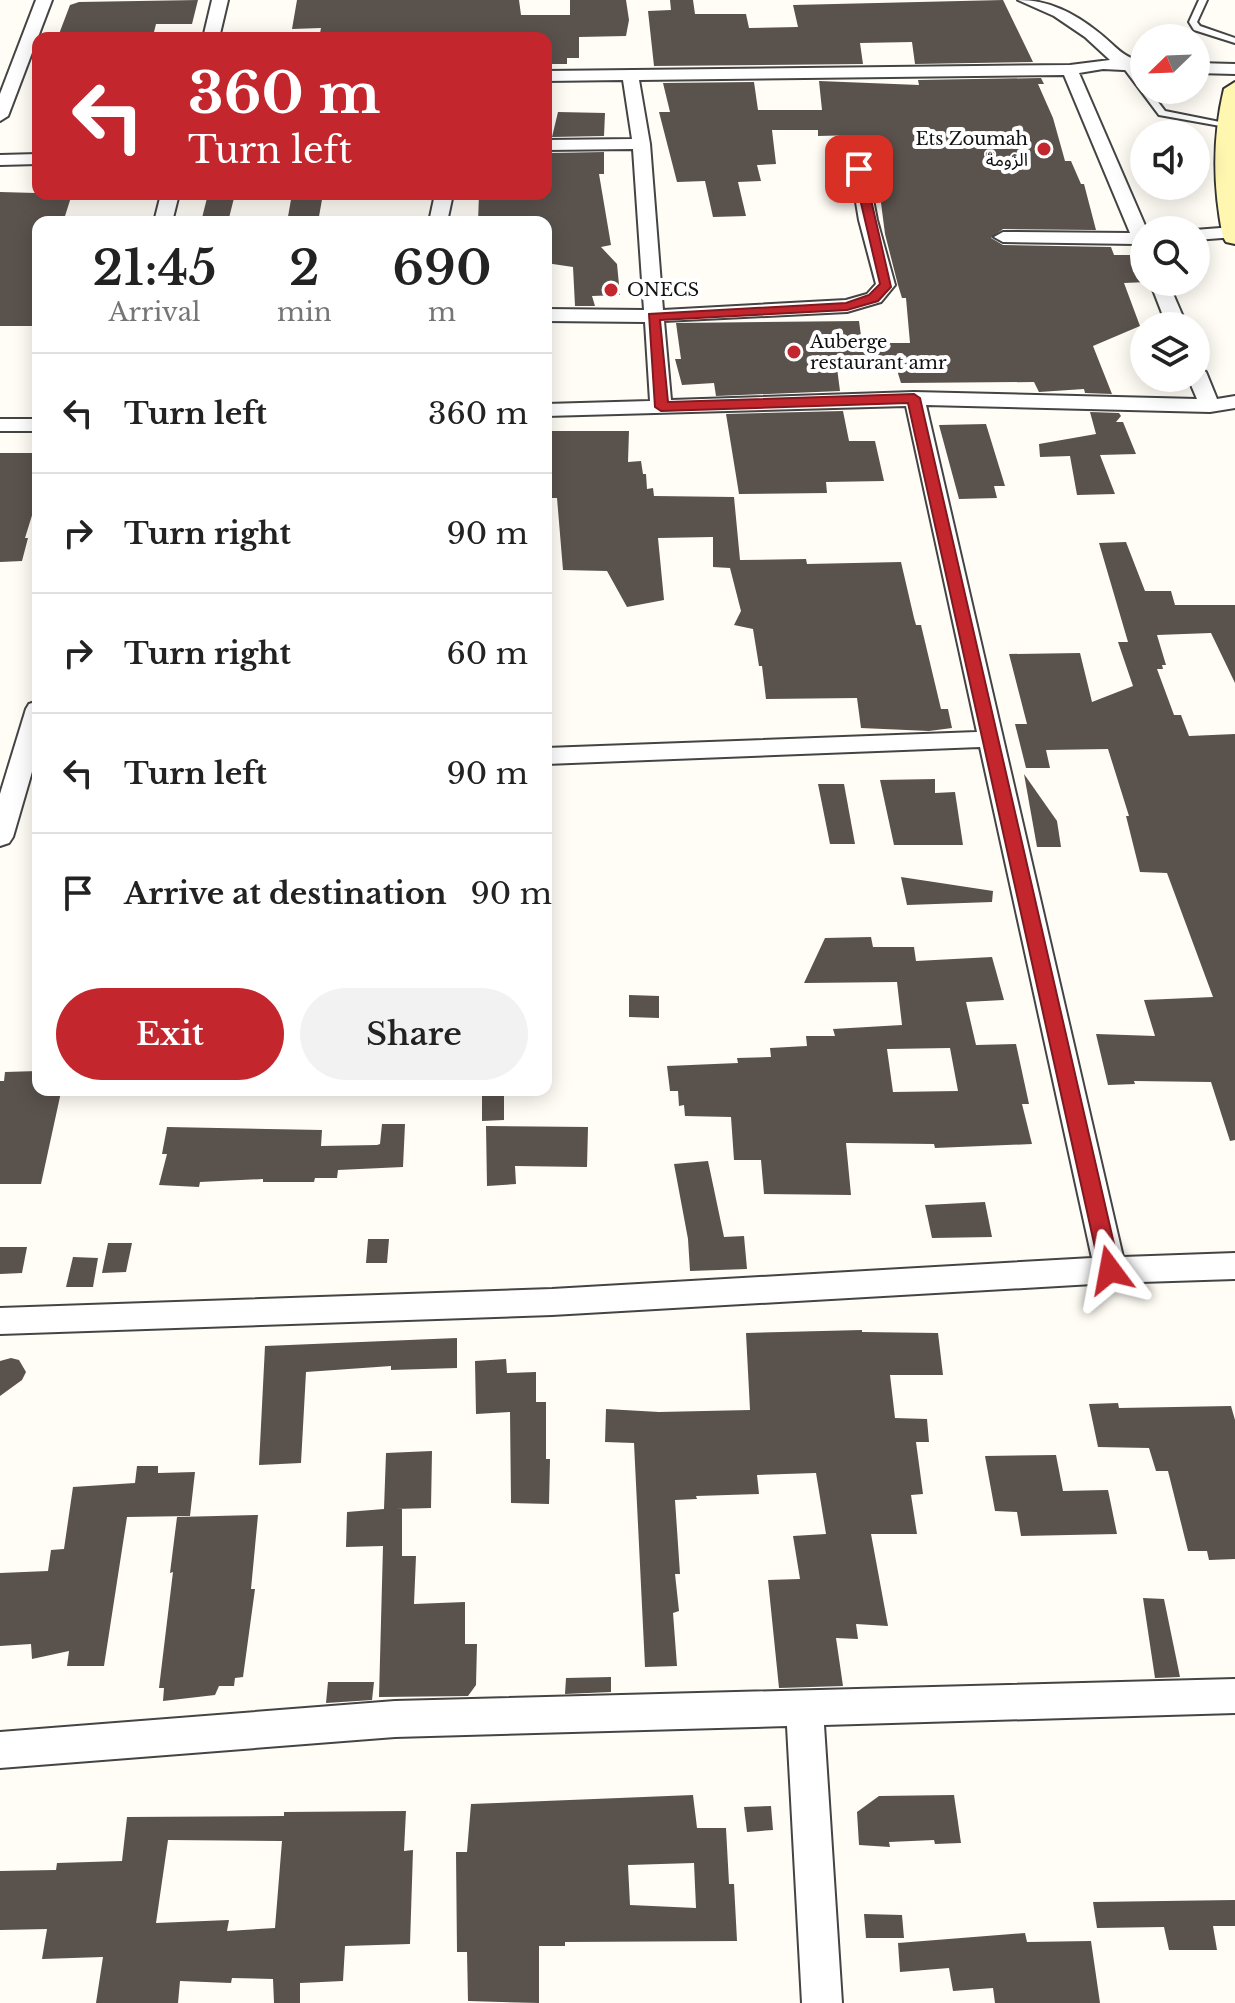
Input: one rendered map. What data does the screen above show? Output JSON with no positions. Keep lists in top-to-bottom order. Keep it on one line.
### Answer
{"places":["Ets Zoumah الزومة","ONECS","Auberge restaurant amr"],"north":"bottom left","page":{"turn":["360 m","Turn left"],"eta":["21:45","Arrival","2","min","690","m"],"list":[{"name":"Turn left","value":"360 m"},{"name":"Turn right","value":"90 m"},{"name":"Turn right","value":"60 m"},{"name":"Turn left","value":"90 m"},{"name":"Arrive at destination","value":"90 m"}],"buttons":["Exit","Share"]}}
